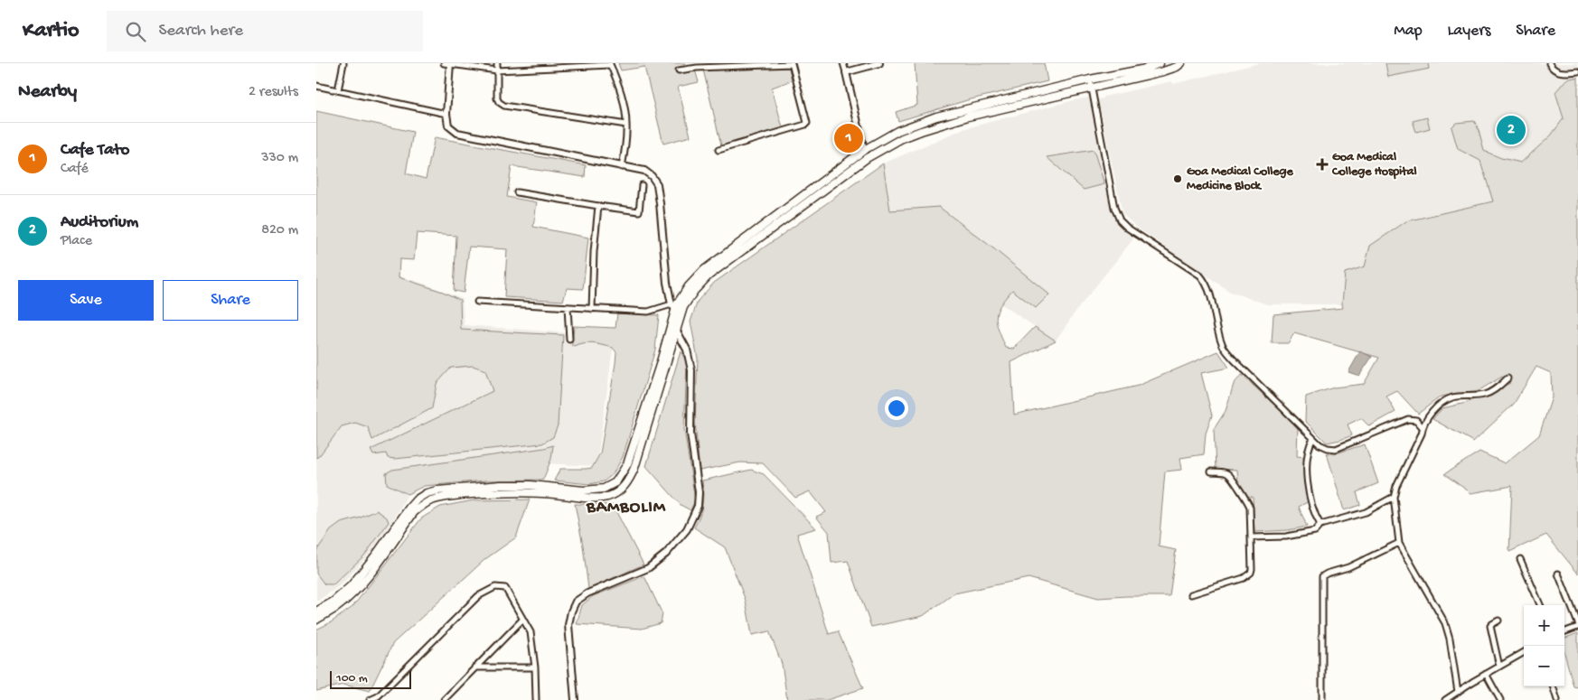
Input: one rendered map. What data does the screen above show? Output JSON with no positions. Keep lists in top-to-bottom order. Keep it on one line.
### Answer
{"districts":["BAMBOLIM"],"places":{"health":["Goa Medical College Hospital"],"other":["Goa Medical College Medicine Block"]},"scale_bar":"100 m","page":{"header":"Kartio","search":"Search here","nav":["Map","Layers","Share"],"heading":["Nearby","2 results"],"pins":["2","1"],"list":[{"mark":"1","name":"Cafe Tato","note":"Café","value":"330 m"},{"mark":"2","name":"Auditorium","note":"Place","value":"820 m"}],"buttons":["Save","Share"],"map_buttons":["+","−"],"scale":"100 m"}}
